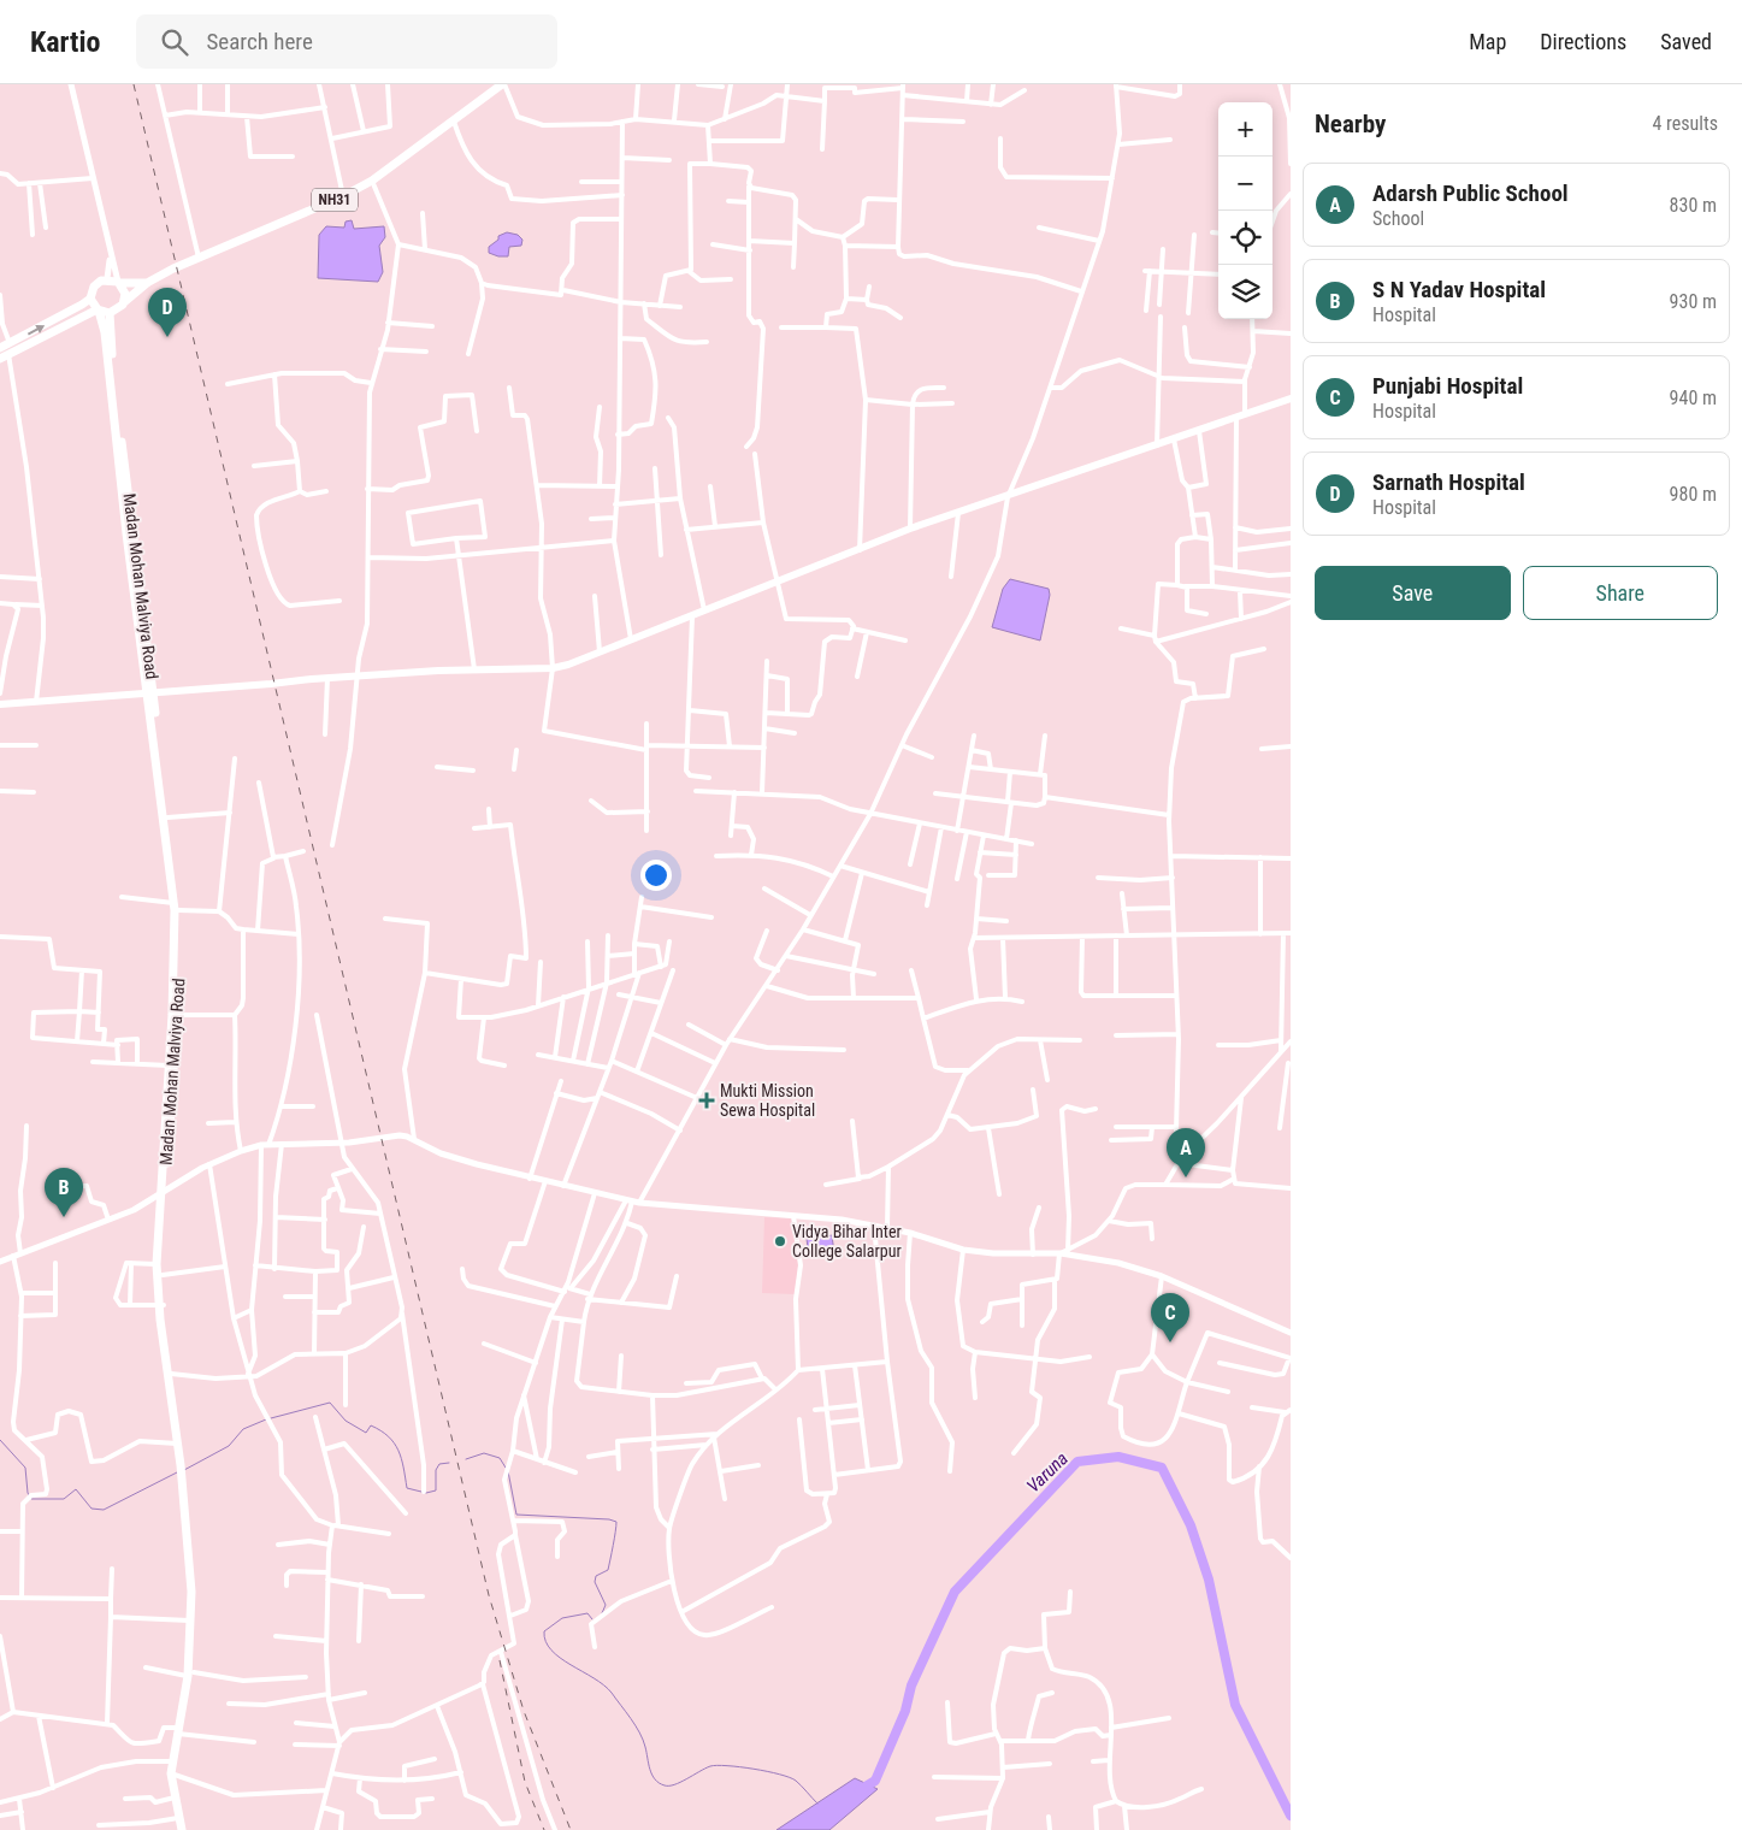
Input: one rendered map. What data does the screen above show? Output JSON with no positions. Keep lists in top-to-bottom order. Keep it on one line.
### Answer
{"streets":{"highway":["NH31","Madan Mohan Malviya Road"]},"crossings":[["NH31","Madan Mohan Malviya Road"]],"water":["Varuna"],"places":{"health":["Mukti Mission Sewa Hospital"],"other":["Vidya Bihar Inter College Salarpur"]},"page":{"header":"Kartio","search":"Search here","nav":["Map","Directions","Saved"],"heading":["Nearby","4 results"],"map_buttons":["+","−"],"list":[{"mark":"A","name":"Adarsh Public School","note":"School","value":"830 m"},{"mark":"B","name":"S N Yadav Hospital","note":"Hospital","value":"930 m"},{"mark":"C","name":"Punjabi Hospital","note":"Hospital","value":"940 m"},{"mark":"D","name":"Sarnath Hospital","note":"Hospital","value":"980 m"}],"pins":["D","A","B","C"],"buttons":["Save","Share"]}}
